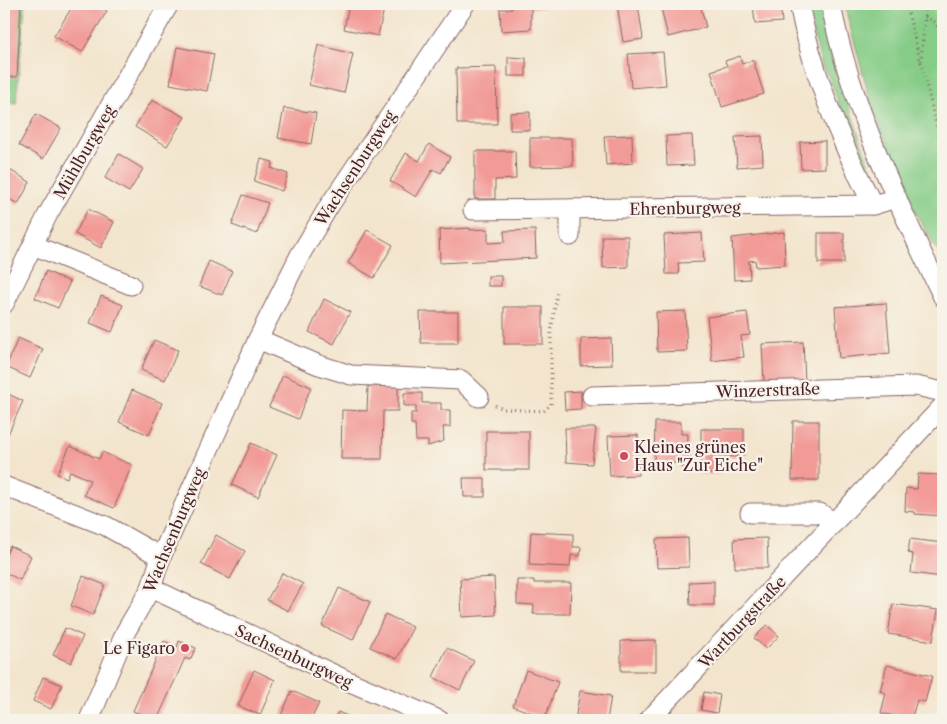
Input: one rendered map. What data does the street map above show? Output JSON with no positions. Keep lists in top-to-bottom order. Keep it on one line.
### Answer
{"streets":{"street":["Mühlburgweg","Wachsenburgweg","Ehrenburgweg","Winzerstraße","Wartburgstraße","Sachsenburgweg"]},"crossings":[["Wachsenburgweg","Sachsenburgweg"]],"places":["Kleines grünes Haus \"Zur Eiche\"","Le Figaro"]}
